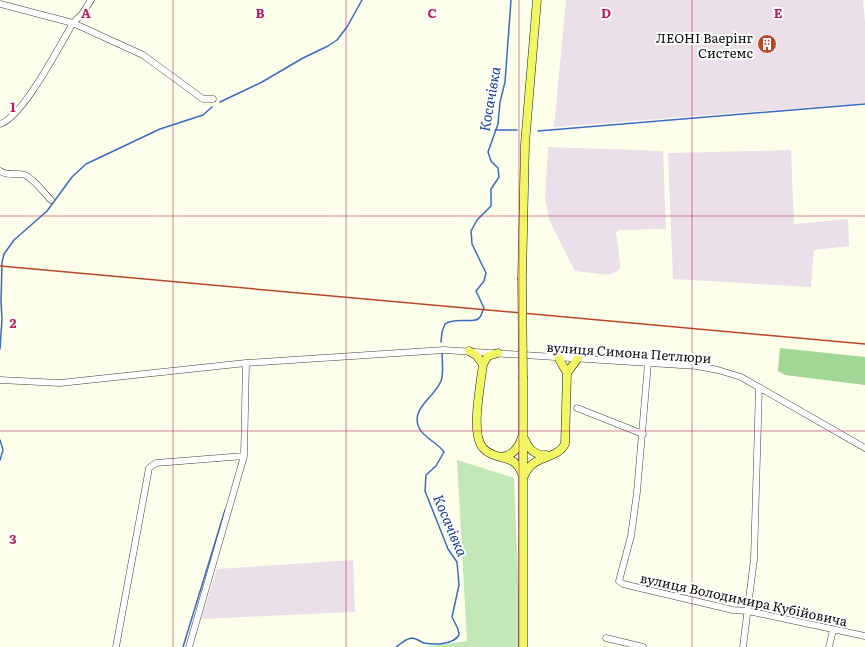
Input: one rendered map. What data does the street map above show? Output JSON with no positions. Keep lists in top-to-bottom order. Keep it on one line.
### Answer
{"streets":{"street":["вулиця Симона Петлюри","вулиця Володимира Кубійовича"]},"water":["Косачівка"],"places":{"building":["ЛЕОНІ Ваерінг Системс"]},"grid":{"columns":["A","B","C","D","E"],"rows":["1","2","3"]}}
